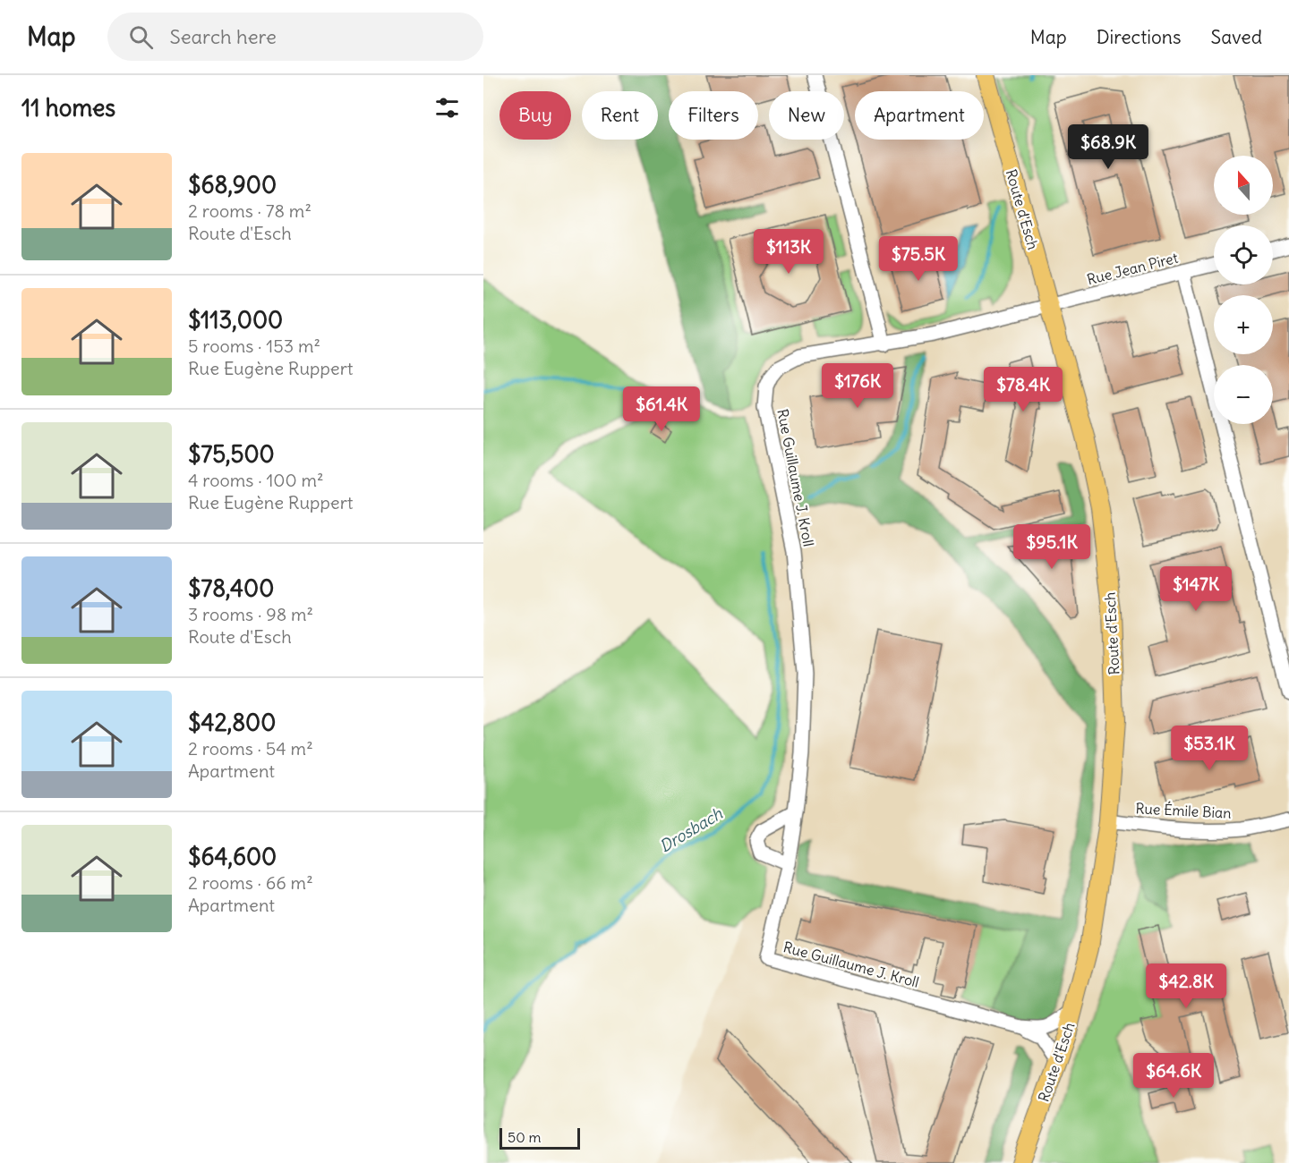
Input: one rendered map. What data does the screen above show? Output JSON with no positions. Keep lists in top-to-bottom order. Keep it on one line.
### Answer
{"streets":{"main road":["Route d'Esch"],"street":["Rue Jean Piret","Rue Guillaume J. Kroll","Rue Émile Bian"]},"crossings":[["Route d'Esch","Rue Jean Piret"],["Route d'Esch","Rue Guillaume J. Kroll"],["Route d'Esch","Rue Émile Bian"],["Rue Jean Piret","Rue Guillaume J. Kroll"]],"water":["Drosbach"],"scale_bar":"50 m","north":"top","page":{"header":"Map","search":"Search here","nav":["Map","Directions","Saved"],"heading":"11 homes","chip":["Buy","Rent","Filters","New","Apartment"],"price":["$68.9K","$113K","$75.5K","$176K","$78.4K","$61.4K","$95.1K","$147K","$53.1K","$42.8K","$64.6K"],"list":[{"name":"$68,900","note":"2 rooms · 78 m² · Route d'Esch"},{"name":"$113,000","note":"5 rooms · 153 m² · Rue Eugène Ruppert"},{"name":"$75,500","note":"4 rooms · 100 m² · Rue Eugène Ruppert"},{"name":"$78,400","note":"3 rooms · 98 m² · Route d'Esch"},{"name":"$42,800","note":"2 rooms · 54 m² · Apartment"},{"name":"$64,600","note":"2 rooms · 66 m² · Apartment"}],"map_buttons":["+","−"],"scale":"50 m"}}
